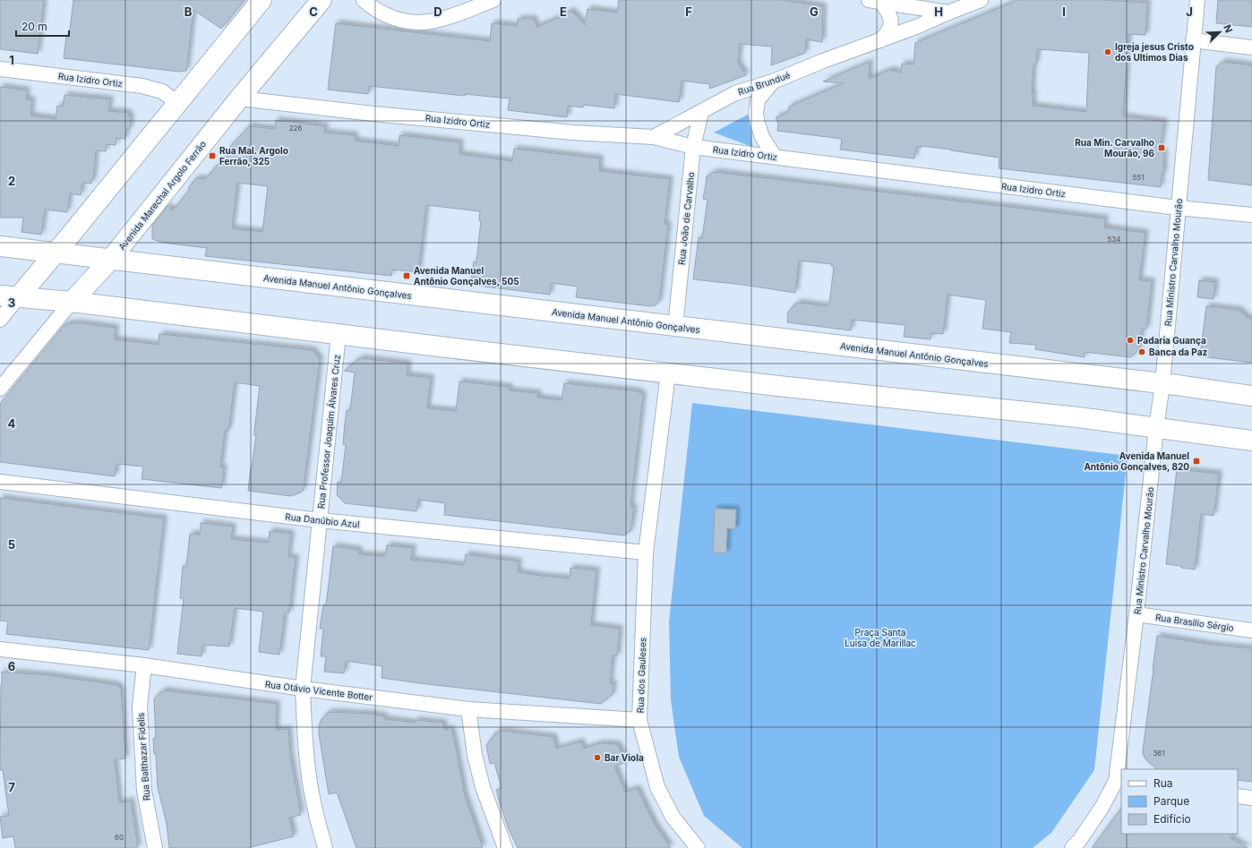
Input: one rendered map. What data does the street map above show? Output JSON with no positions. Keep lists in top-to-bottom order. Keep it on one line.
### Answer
{"streets":{"main road":["Avenida Marechal Argolo Ferrão","Avenida Manuel Antônio Gonçalves"],"street":["Rua Izidro Ortiz","Rua Brundué","Rua João de Carvalho","Rua Ministro Carvalho Mourão","Rua Professor Joaquim Álvares Cruz","Rua Danúbio Azul","Rua Brasilio Sérgio","Rua dos Gauleses","Rua Otávio Vicente Botter","Rua Balthazar Fidelis"]},"crossings":[["Rua Izidro Ortiz","Rua Brundué"],["Rua Izidro Ortiz","Avenida Marechal Argolo Ferrão"],["Rua Izidro Ortiz","Rua João de Carvalho"],["Rua Izidro Ortiz","Rua Ministro Carvalho Mourão"],["Rua Brundué","Rua João de Carvalho"],["Avenida Marechal Argolo Ferrão","Avenida Manuel Antônio Gonçalves"],["Rua João de Carvalho","Avenida Manuel Antônio Gonçalves"],["Rua Ministro Carvalho Mourão","Avenida Manuel Antônio Gonçalves"],["Rua Ministro Carvalho Mourão","Rua Brasilio Sérgio"],["Rua Professor Joaquim Álvares Cruz","Rua Danúbio Azul"],["Rua Professor Joaquim Álvares Cruz","Rua Otávio Vicente Botter"],["Rua Danúbio Azul","Rua dos Gauleses"],["Rua dos Gauleses","Rua Otávio Vicente Botter"],["Rua Otávio Vicente Botter","Rua Balthazar Fidelis"]],"parks":["Praça Santa Luisa de Marillac"],"places":{"other":["Igreja jesus Cristo dos Ultimos Dias","Padaria Guança","Banca da Paz","Bar Viola"],"transit":["Rua Min. Carvalho Mourão, 96","Rua Mal. Argolo Ferrão, 325","Avenida Manuel Antônio Gonçalves, 505","Avenida Manuel Antônio Gonçalves, 820"]},"house_numbers":["226","551","534","361","60"],"legend":["Rua","Parque","Edifício"],"scale_bar":"20 m","north":"top right","grid":{"columns":["B","C","D","E","F","G","H","I","J"],"rows":["1","2","3","4","5","6","7"]}}
